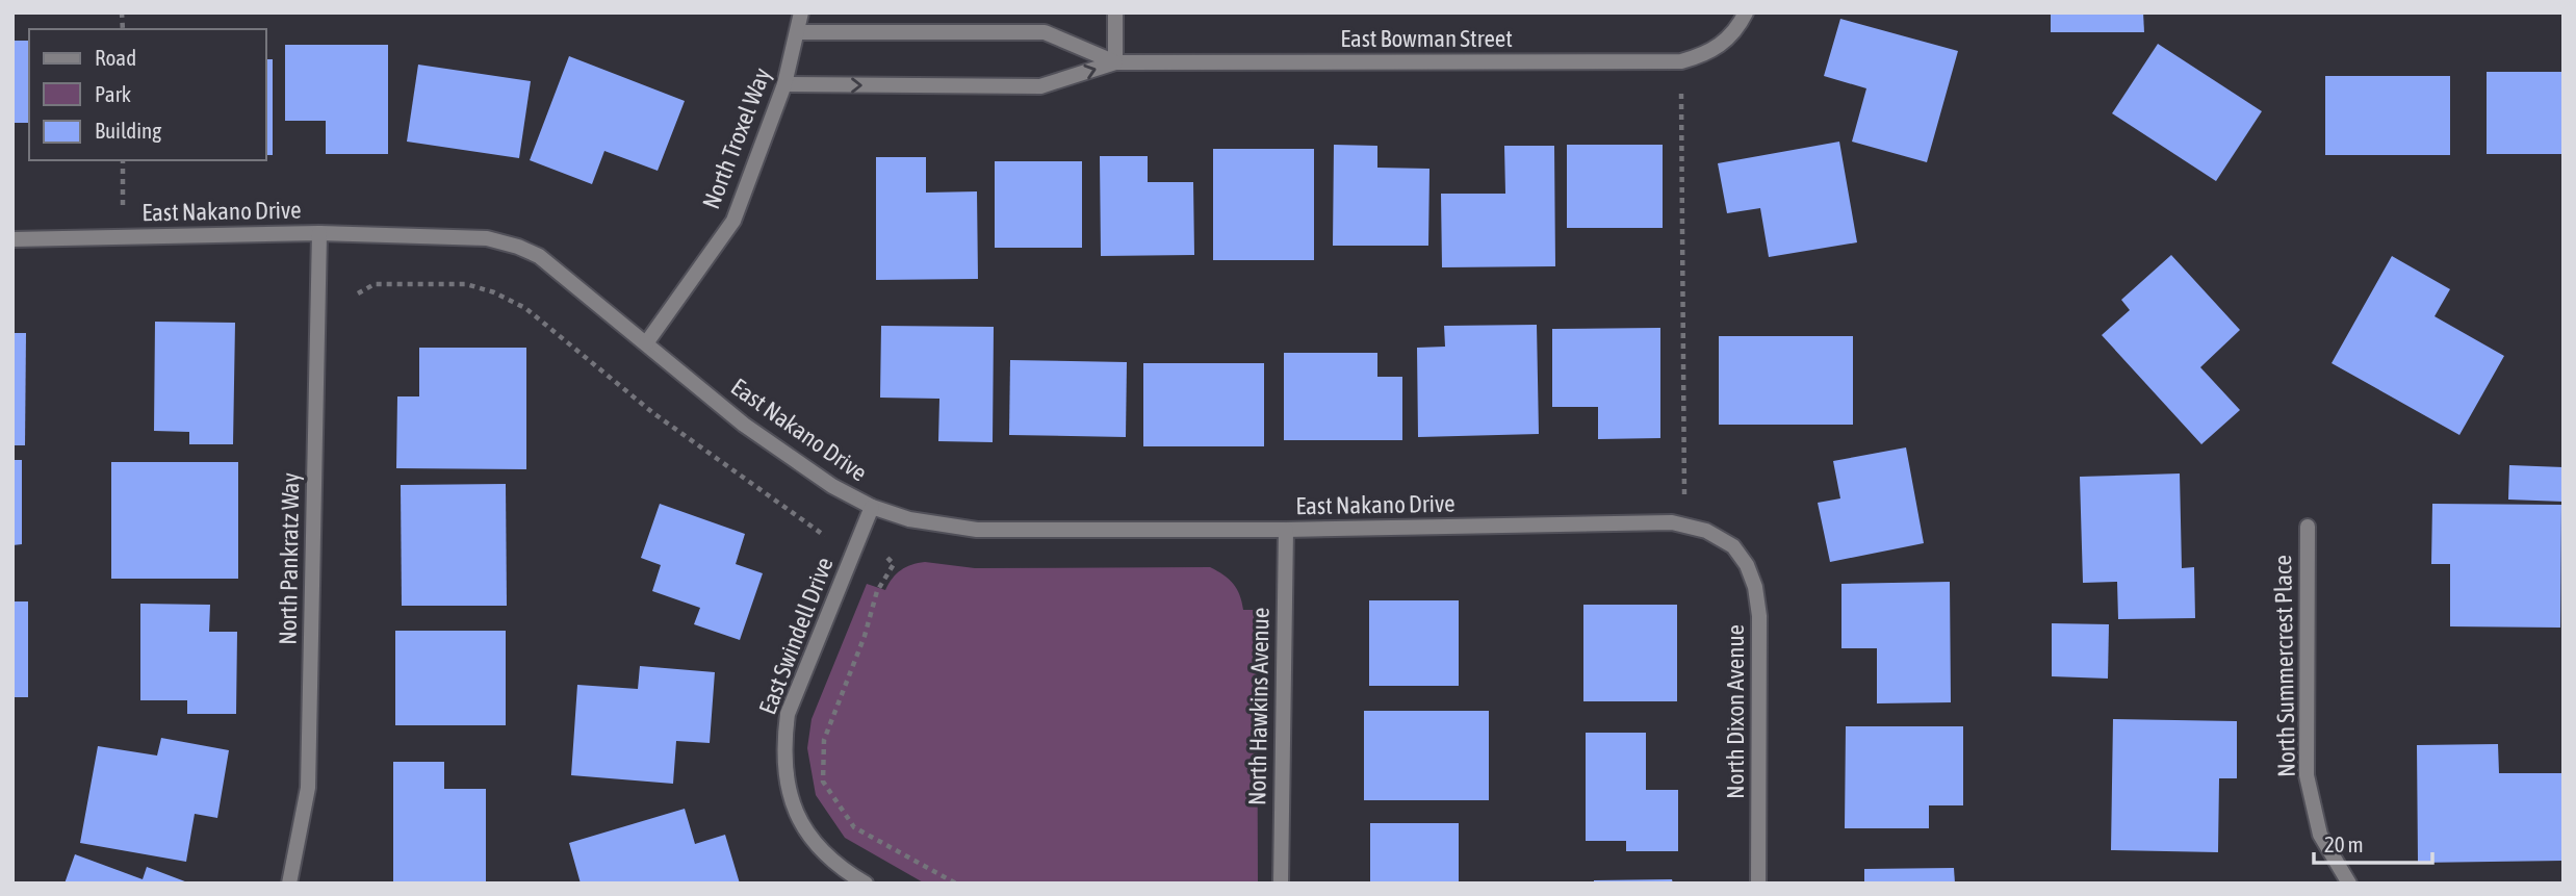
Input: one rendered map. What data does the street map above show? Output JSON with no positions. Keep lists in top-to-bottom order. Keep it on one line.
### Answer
{"streets":{"street":["East Bowman Street","North Troxel Way","East Nakano Drive","North Pankratz Way","East Swindell Drive","North Summercrest Place","North Hawkins Avenue","North Dixon Avenue"]},"crossings":[["East Bowman Street","North Troxel Way"],["North Troxel Way","East Nakano Drive"],["East Nakano Drive","North Pankratz Way"],["East Nakano Drive","East Swindell Drive"],["East Nakano Drive","North Hawkins Avenue"],["East Nakano Drive","North Dixon Avenue"]],"legend":["Road","Park","Building"],"scale_bar":"20 m"}
